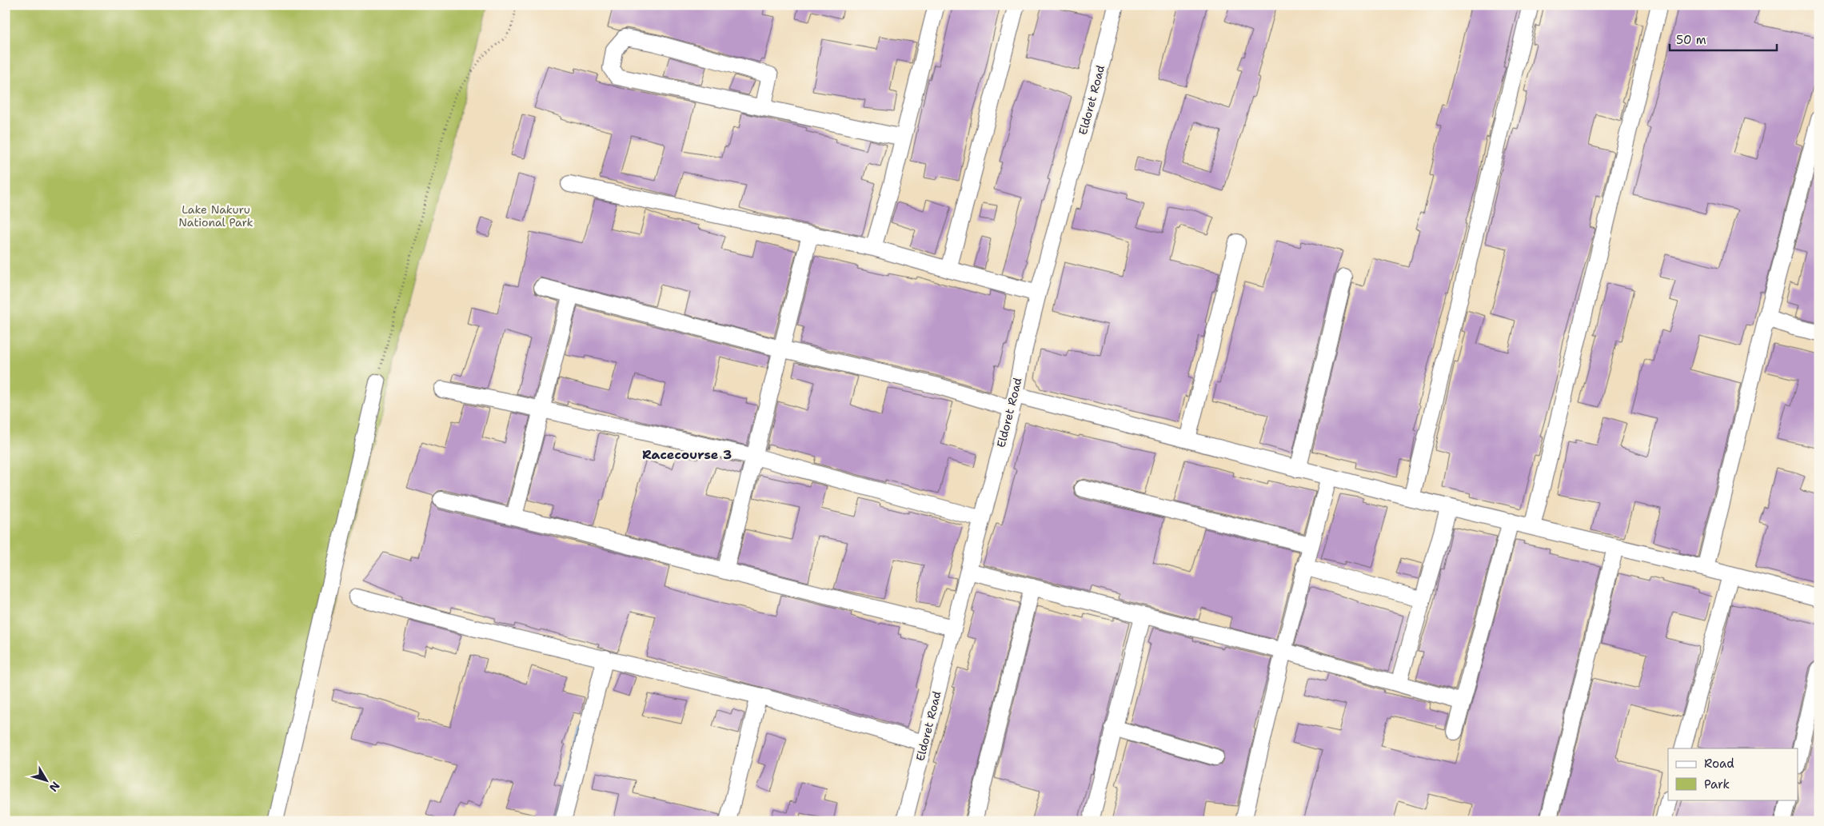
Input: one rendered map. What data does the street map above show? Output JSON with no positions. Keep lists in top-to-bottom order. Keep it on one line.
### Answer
{"streets":{"street":["Eldoret Road"]},"districts":["Racecourse 3"],"parks":["Lake Nakuru National Park"],"legend":["Road","Park"],"scale_bar":"50 m","north":"bottom right"}
